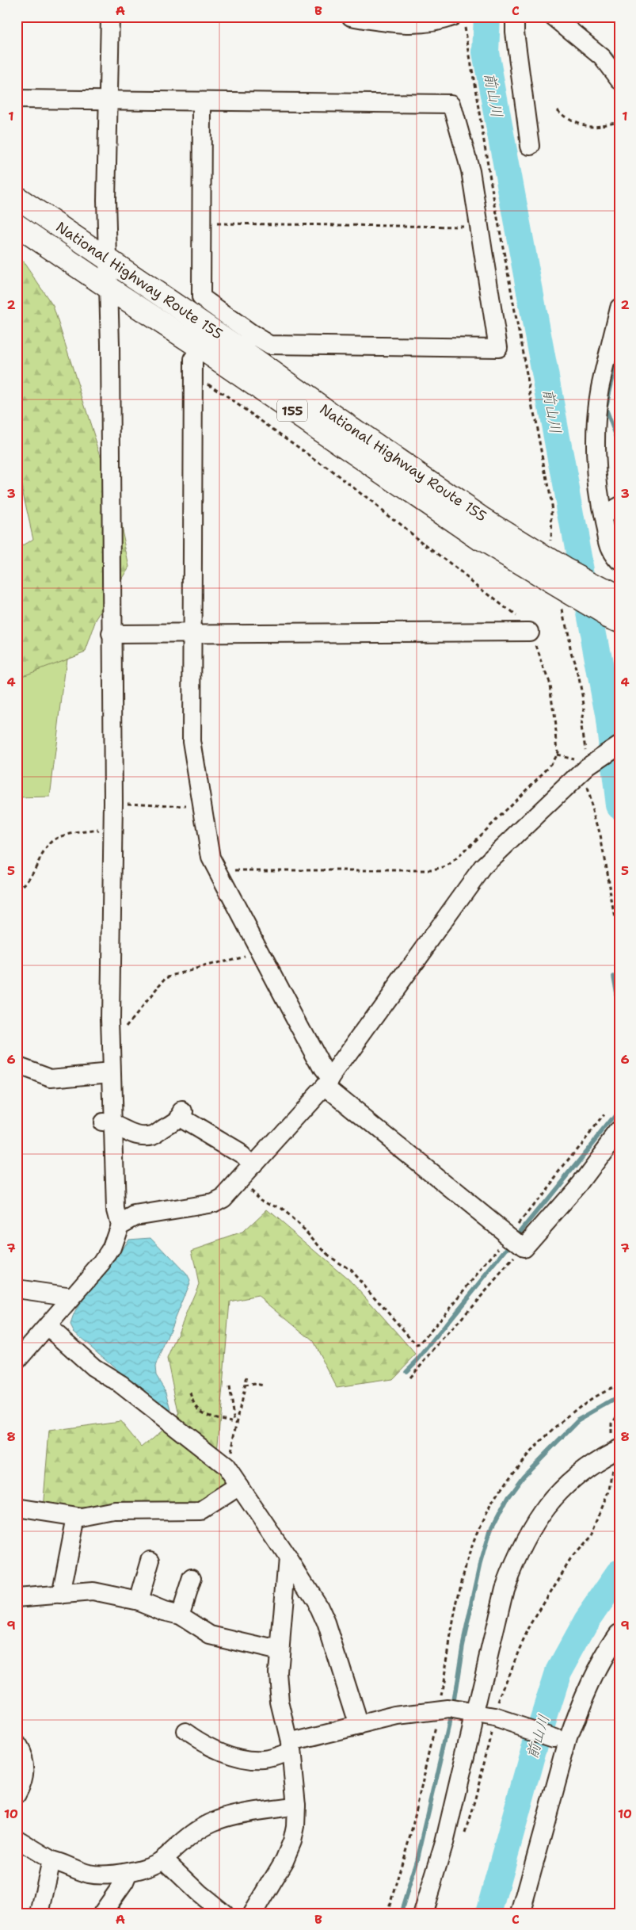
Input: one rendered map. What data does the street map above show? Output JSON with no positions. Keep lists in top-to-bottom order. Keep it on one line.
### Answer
{"streets":{"highway":["National Highway Route 155","155"]},"water":["前山川"],"grid":{"columns":["A","B","C"],"rows":["1","2","3","4","5","6","7","8","9","10"]}}
